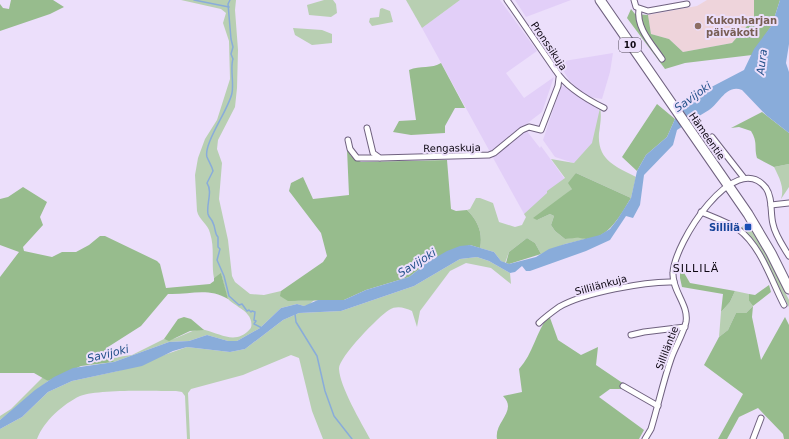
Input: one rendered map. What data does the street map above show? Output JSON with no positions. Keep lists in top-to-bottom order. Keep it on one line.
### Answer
{"streets":{"highway":["10","Hämeentie"],"street":["Pronssikuja","Rengaskuja","Sillilänkuja","Silliläntie"]},"crossings":[["Pronssikuja","Rengaskuja"],["Hämeentie","Silliläntie"],["Sillilänkuja","Silliläntie"]],"districts":["SILLILÄ"],"water":["Aura","Savijoki"],"places":{"other":["Kukonharjan päiväkoti"],"transit":["Sillilä"]}}
